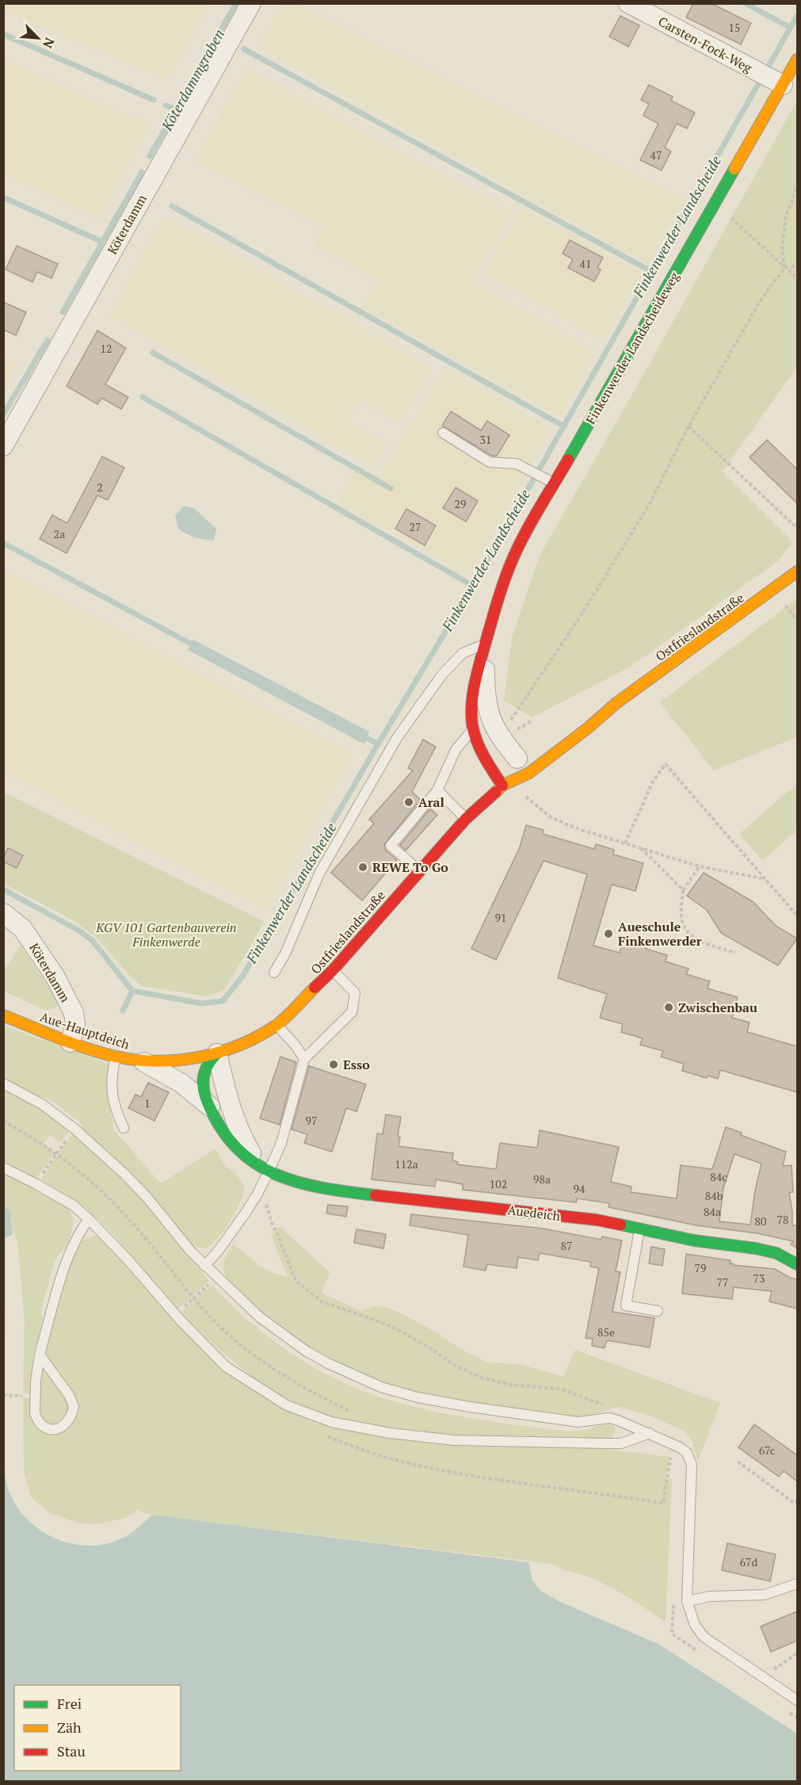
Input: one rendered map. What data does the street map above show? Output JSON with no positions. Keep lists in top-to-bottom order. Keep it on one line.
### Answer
{"streets":{"street":["Carsten-Fock-Weg","Köterdamm","Finkenwerder Landscheideweg","Ostfrieslandstraße","Aue-Hauptdeich","Auedeich"]},"crossings":[["Carsten-Fock-Weg","Finkenwerder Landscheideweg"],["Köterdamm","Aue-Hauptdeich"],["Finkenwerder Landscheideweg","Ostfrieslandstraße"],["Ostfrieslandstraße","Aue-Hauptdeich"],["Ostfrieslandstraße","Auedeich"],["Aue-Hauptdeich","Auedeich"]],"water":["Köterdammgraben","Finkenwerder Landscheide"],"parks":["KGV 101 Gartenbauverein Finkenwerde"],"places":["Aral","REWE To Go","Aueschule Finkenwerder","Zwischenbau","Esso"],"house_numbers":["15","47","41","12","31","2","29","27","2a","91","1","97","112a","84c","98a","102","94","84b","84a","78","80","87","79","73","77","85e","67c","67d"],"legend":["Frei","Zäh","Stau"],"north":"bottom right"}
